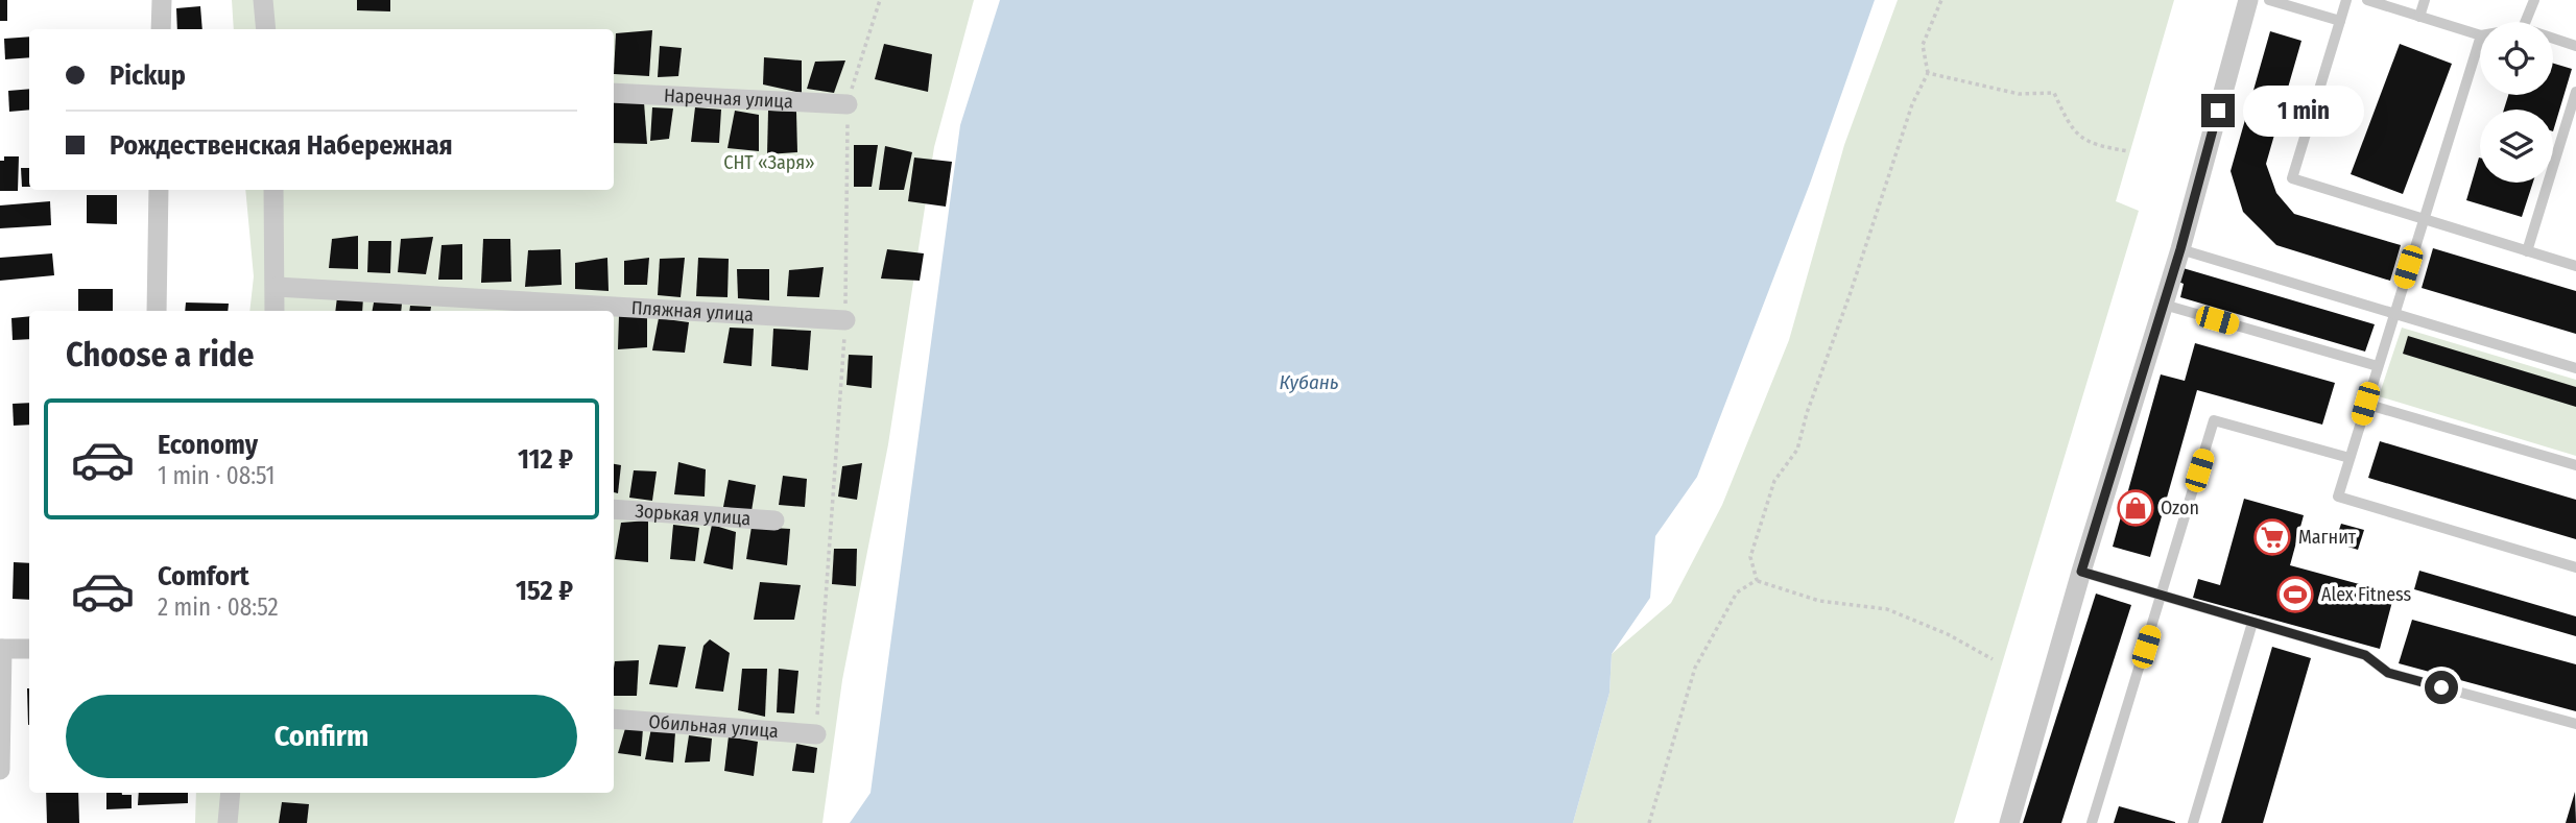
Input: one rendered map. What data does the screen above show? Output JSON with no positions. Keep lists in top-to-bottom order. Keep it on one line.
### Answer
{"streets":{"street":["Наречная улица","Пляжная улица","Зорькая улица","Обильная улица"]},"water":["Кубань"],"parks":["СНТ «Заря»"],"places":{"shop":["Ozon"],"supermarket":["Магнит"],"sports":["Alex Fitness"]},"page":{"banner":["Pickup","Рождественская Набережная"],"bubble":"1 min","heading":"Choose a ride","list":[{"name":"Economy","note":"1 min · 08:51","value":"112 ₽"},{"name":"Comfort","note":"2 min · 08:52","value":"152 ₽"}],"buttons":"Confirm"}}
